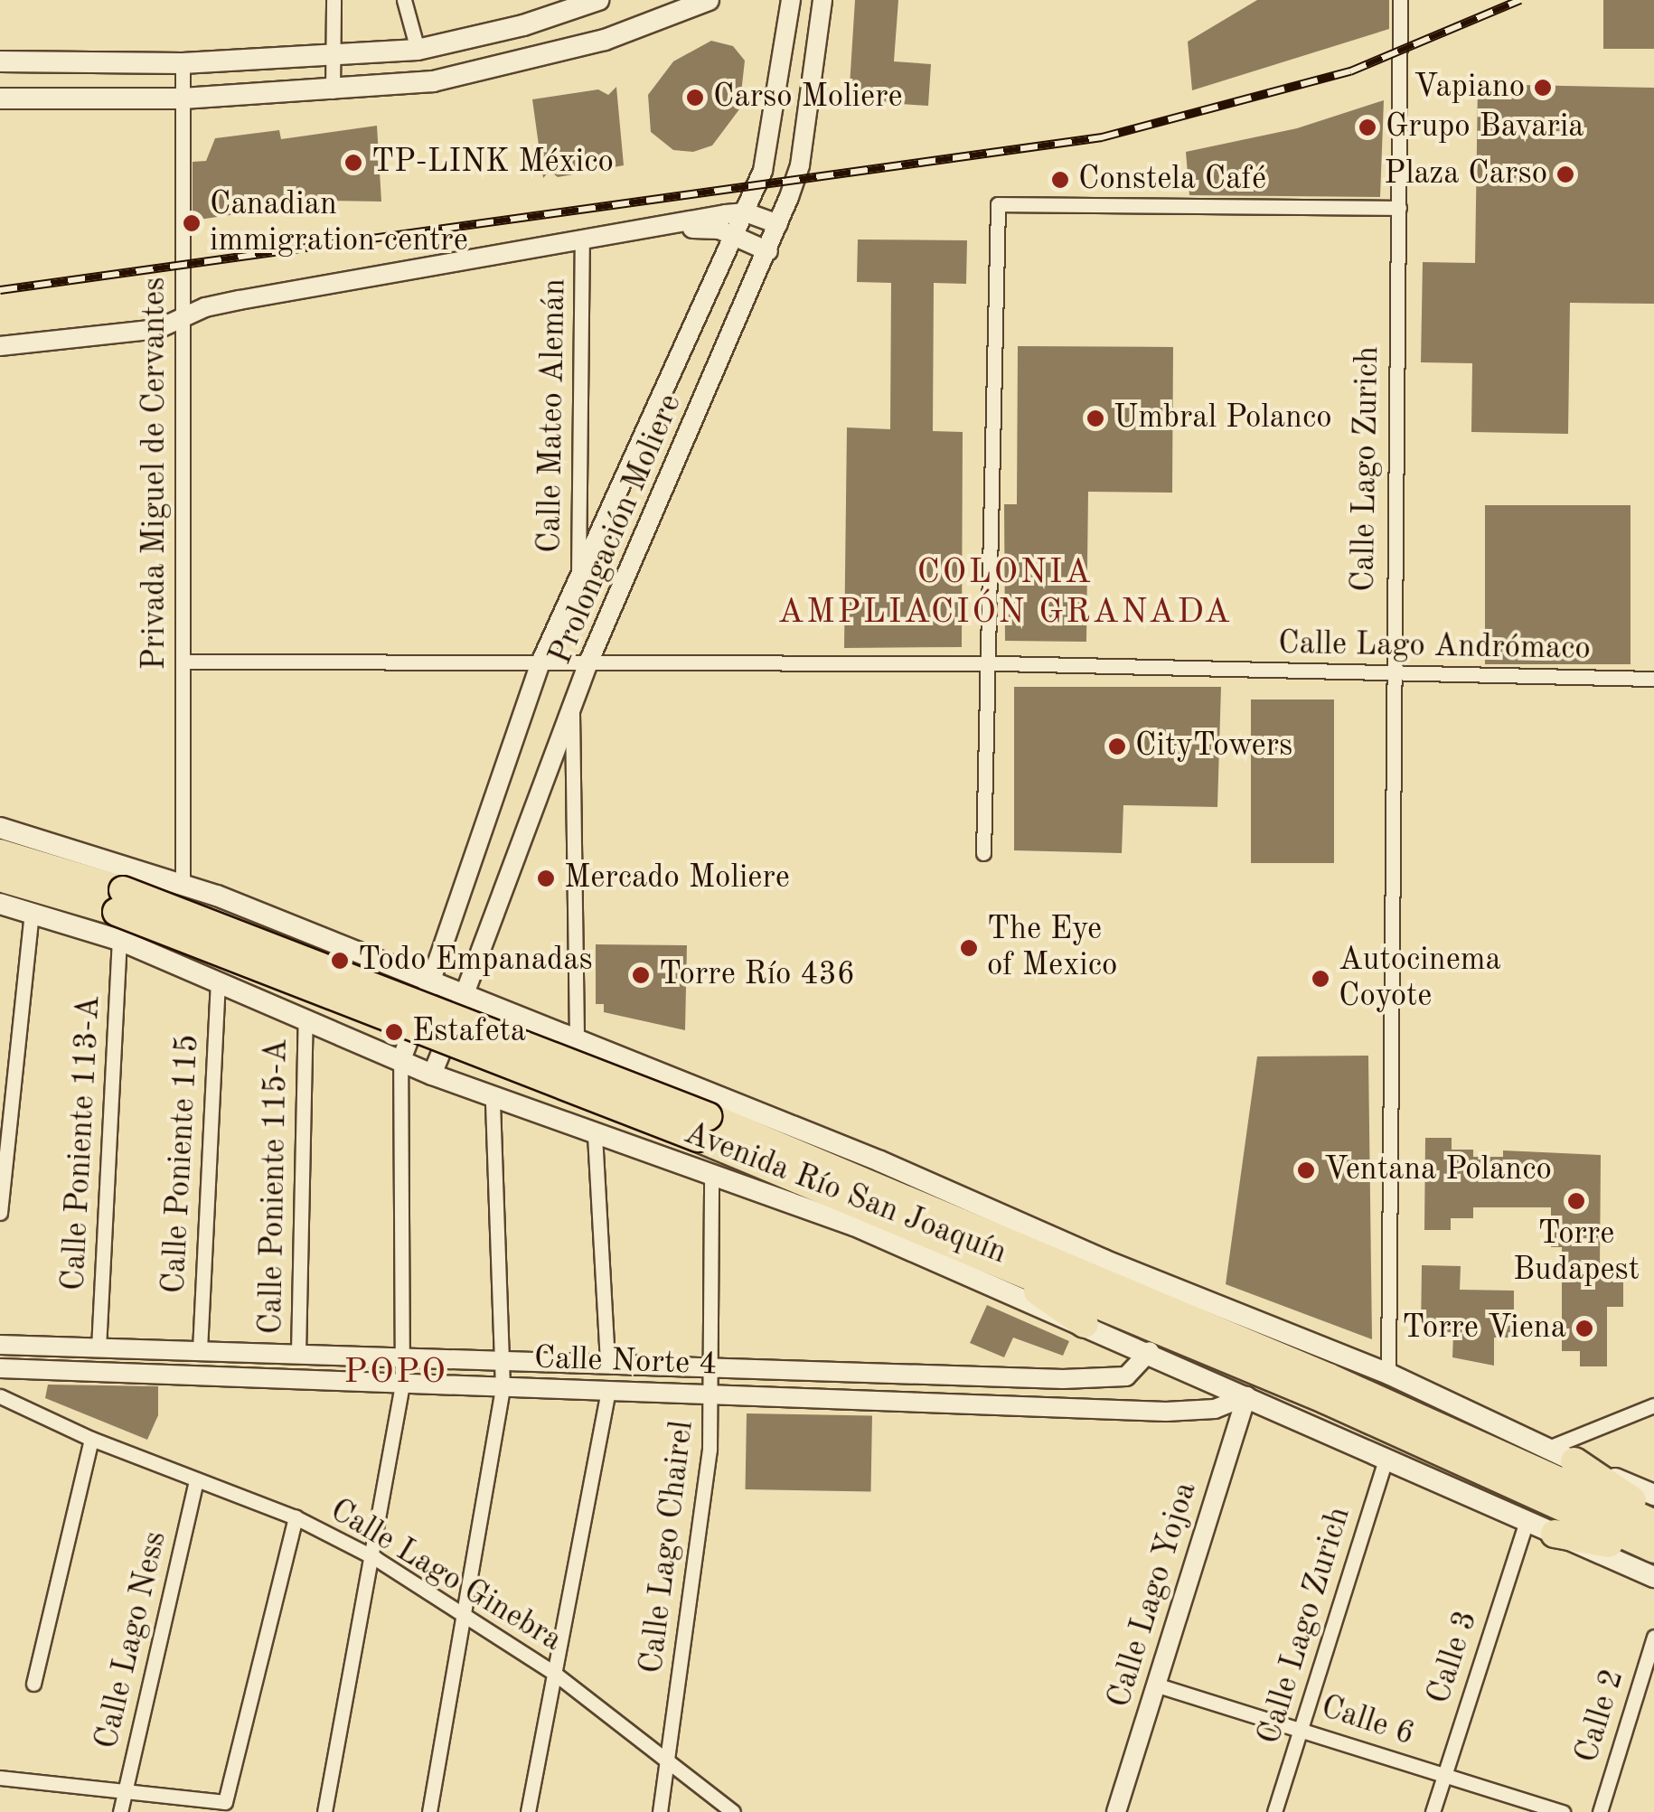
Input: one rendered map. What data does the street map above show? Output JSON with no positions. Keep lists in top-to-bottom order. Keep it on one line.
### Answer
{"streets":{"highway":["Avenida Río San Joaquín"],"street":["Calle Mateo Alemán","Calle Lago Zurich","Privada Miguel de Cervantes","Prolongación Moliere","Calle Lago Andrómaco","Calle Poniente 113-A","Calle Poniente 115","Calle Poniente 115-A","Calle Norte 4","Calle Lago Chairel","Calle Lago Ginebra","Calle Lago Yojoa","Calle Lago Ness","Calle 3","Calle 2","Calle 6"]},"crossings":[["Calle Mateo Alemán","Prolongación Moliere"],["Calle Lago Zurich","Calle Lago Andrómaco"],["Calle Lago Zurich","Avenida Río San Joaquín"],["Calle Lago Zurich","Calle 6"],["Privada Miguel de Cervantes","Calle Lago Andrómaco"],["Privada Miguel de Cervantes","Avenida Río San Joaquín"],["Prolongación Moliere","Calle Lago Andrómaco"],["Prolongación Moliere","Avenida Río San Joaquín"],["Calle Poniente 113-A","Avenida Río San Joaquín"],["Calle Poniente 113-A","Calle Norte 4"],["Calle Poniente 115","Avenida Río San Joaquín"],["Calle Poniente 115","Calle Norte 4"],["Calle Poniente 115-A","Avenida Río San Joaquín"],["Calle Poniente 115-A","Calle Norte 4"],["Avenida Río San Joaquín","Calle Norte 4"],["Avenida Río San Joaquín","Calle Lago Chairel"],["Avenida Río San Joaquín","Calle Lago Yojoa"],["Avenida Río San Joaquín","Calle 3"],["Calle Norte 4","Calle Lago Chairel"],["Calle Norte 4","Calle Lago Yojoa"],["Calle Lago Chairel","Calle Lago Ginebra"],["Calle Lago Ginebra","Calle Lago Ness"],["Calle Lago Yojoa","Calle 6"],["Calle 3","Calle 6"]],"districts":["COLONIA AMPLIACIÓN GRANADA","POPO"],"places":["Vapiano","Carso Moliere","Grupo Bavaria","TP-LINK México","Plaza Carso","Constela Café","Canadian immigration centre","Umbral Polanco","CityTowers","Mercado Moliere","The Eye of Mexico","Todo Empanadas","Torre Río 436","Autocinema Coyote","Estafeta","Ventana Polanco","Torre Budapest","Torre Viena"]}
